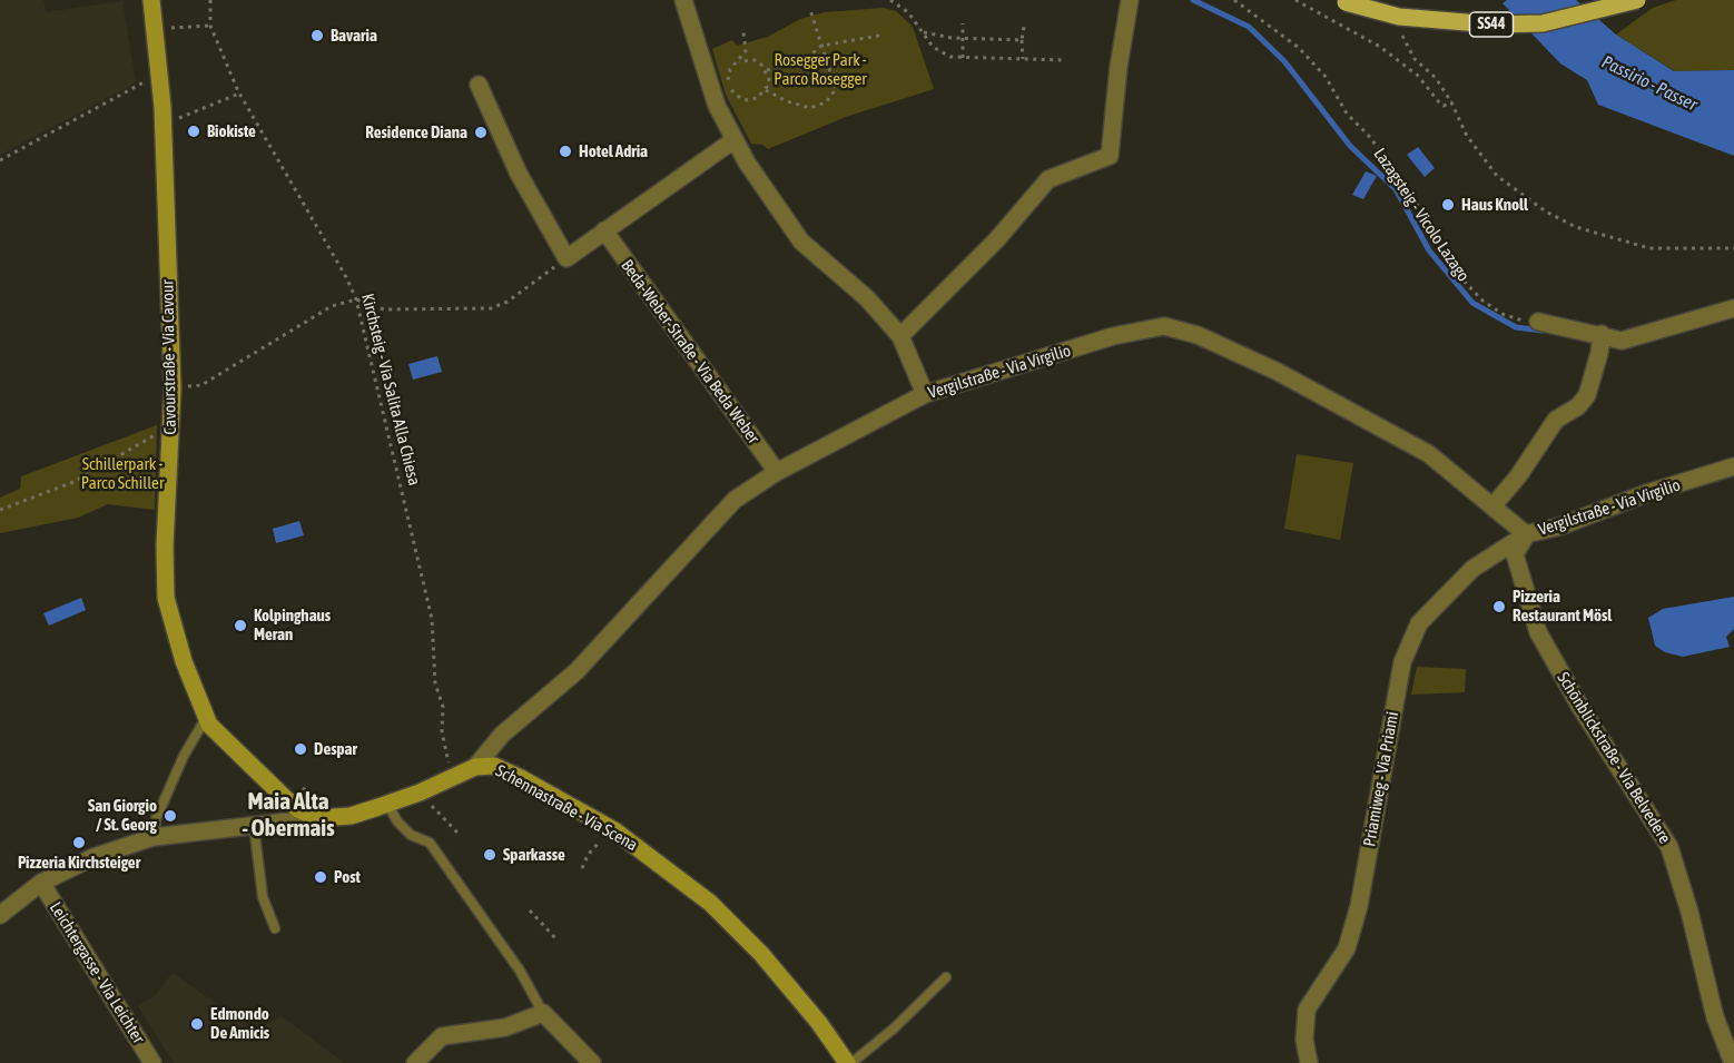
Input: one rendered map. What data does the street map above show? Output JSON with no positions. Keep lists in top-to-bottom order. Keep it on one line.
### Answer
{"streets":{"main road":["SS44"],"street":["Beda-Weber-Straße - Via Beda Weber","Cavourstraße - Via Cavour","Vergilstraße - Via Virgilio","Schönblickstraße - Via Belvedere","Priamiweg - Via Priami","Schennastraße - Via Scena","Leichtergasse - Via Leichter"],"path":["Lazagsteig - Vicolo Lazago","Kirchsteig - Via Salita Alla Chiesa"]},"crossings":[["Beda-Weber-Straße - Via Beda Weber","Vergilstraße - Via Virgilio"],["Vergilstraße - Via Virgilio","Schönblickstraße - Via Belvedere"],["Vergilstraße - Via Virgilio","Priamiweg - Via Priami"],["Vergilstraße - Via Virgilio","Schennastraße - Via Scena"],["Schönblickstraße - Via Belvedere","Priamiweg - Via Priami"]],"districts":["Maia Alta - Obermais"],"water":["Passirio - Passer"],"parks":["Rosegger Park - Parco Rosegger","Schillerpark - Parco Schiller"],"places":["Bavaria","Biokiste","Residence Diana","Hotel Adria","Haus Knoll","Pizzeria Restaurant Mösl","Kolpinghaus Meran","Despar","San Giorgio / St. Georg","Pizzeria Kirchsteiger","Sparkasse","Post","Edmondo De Amicis"]}
